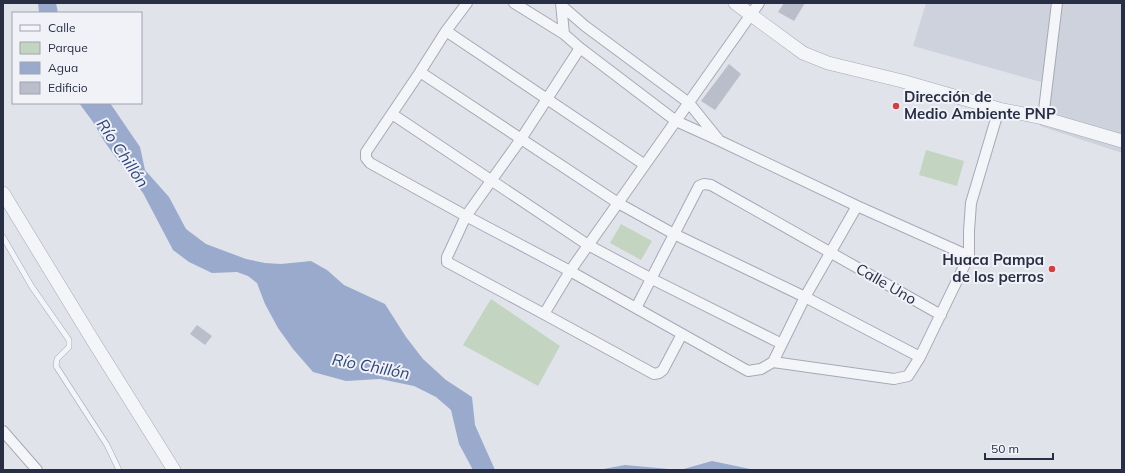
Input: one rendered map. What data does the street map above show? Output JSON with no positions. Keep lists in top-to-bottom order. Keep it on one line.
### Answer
{"streets":{"street":["Calle Uno"]},"water":["Río Chillón"],"places":["Dirección de Medio Ambiente PNP","Huaca Pampa de los perros"],"legend":["Calle","Parque","Agua","Edificio"],"scale_bar":"50 m"}
